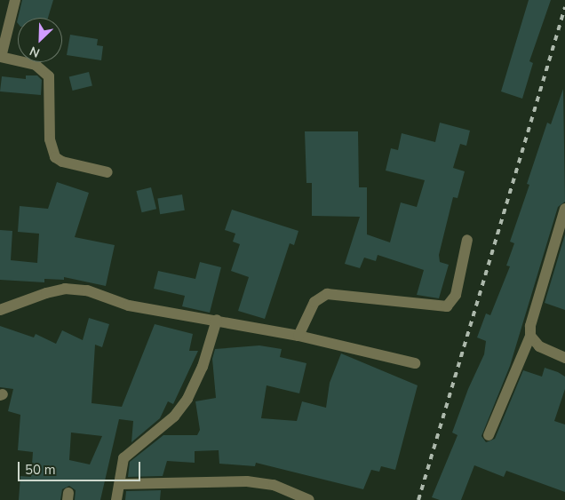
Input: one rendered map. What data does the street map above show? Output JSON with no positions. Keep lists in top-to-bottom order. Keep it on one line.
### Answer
{"scale_bar":"50 m","north":"bottom left"}
